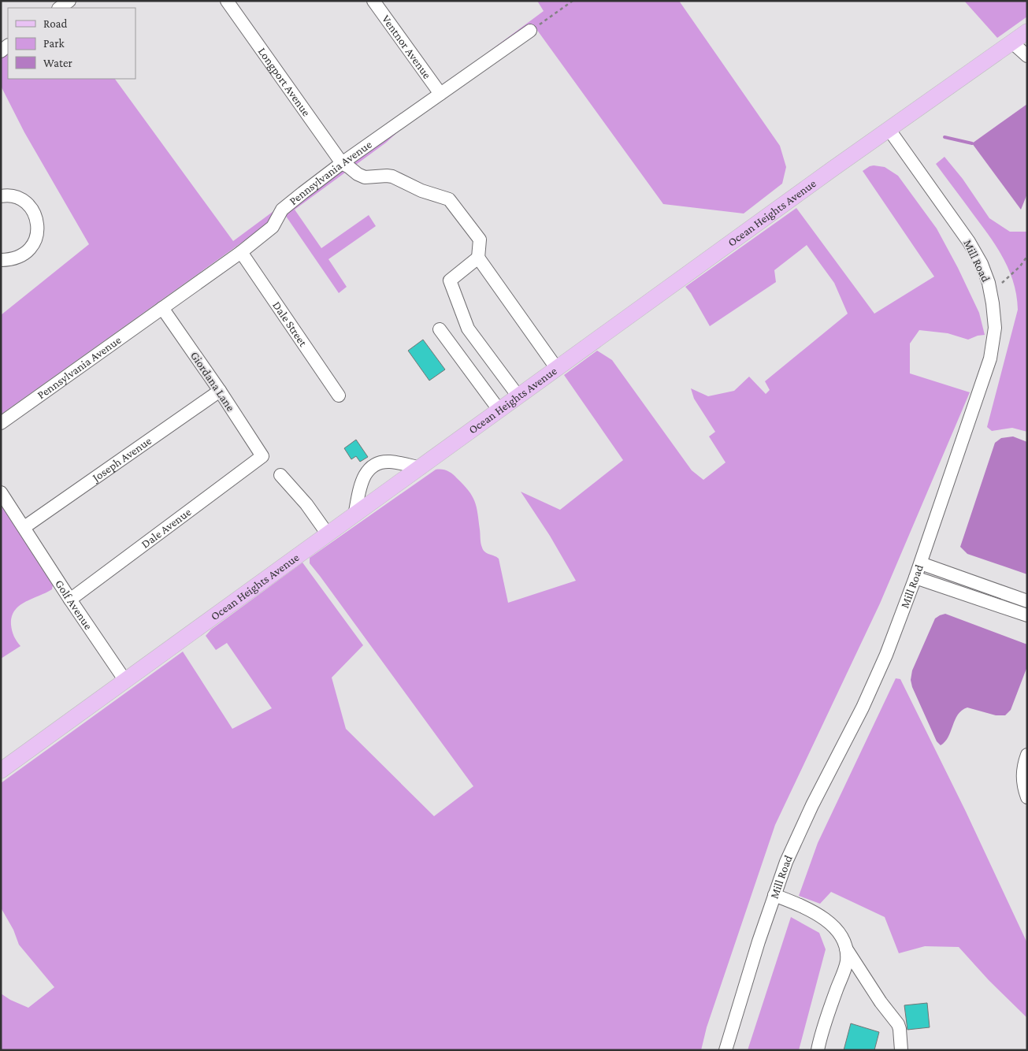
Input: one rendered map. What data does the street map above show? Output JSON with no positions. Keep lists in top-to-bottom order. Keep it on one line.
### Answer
{"streets":{"main road":["Ocean Heights Avenue"],"street":["Ventnor Avenue","Longport Avenue","Pennsylvania Avenue","Mill Road","Dale Street","Giordana Lane","Joseph Avenue","Dale Avenue","Golf Avenue"]},"crossings":[["Ventnor Avenue","Pennsylvania Avenue"],["Longport Avenue","Pennsylvania Avenue"],["Pennsylvania Avenue","Dale Street"],["Pennsylvania Avenue","Giordana Lane"],["Ocean Heights Avenue","Mill Road"],["Ocean Heights Avenue","Golf Avenue"],["Giordana Lane","Joseph Avenue"],["Giordana Lane","Dale Avenue"],["Joseph Avenue","Golf Avenue"],["Dale Avenue","Golf Avenue"]],"legend":["Road","Park","Water"]}
